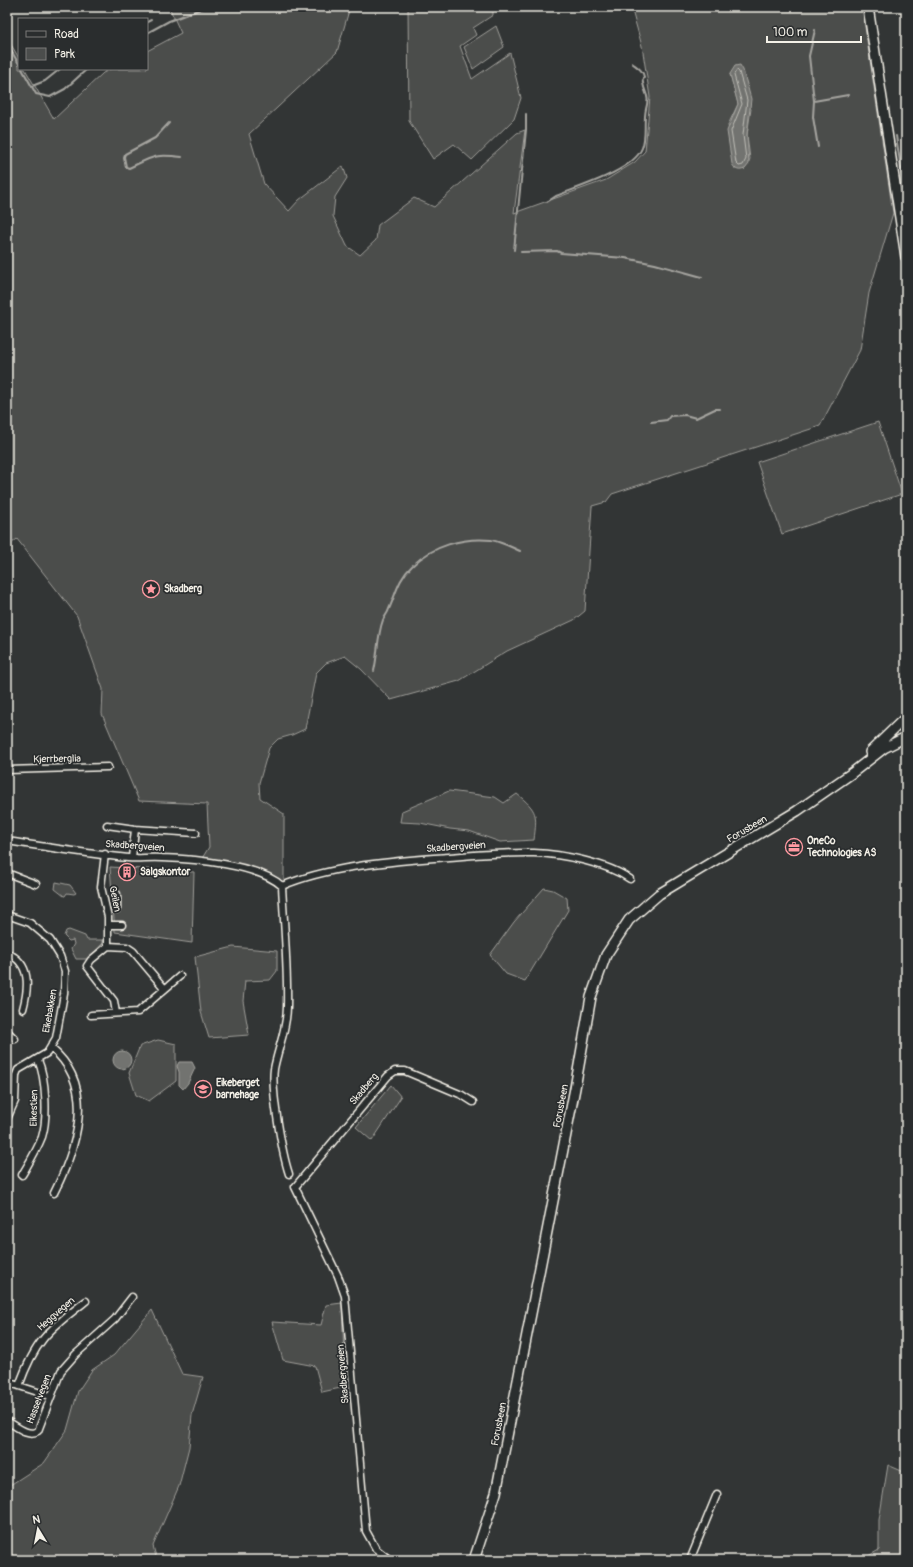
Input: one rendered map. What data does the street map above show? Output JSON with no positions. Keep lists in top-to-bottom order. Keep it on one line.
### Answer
{"streets":{"main road":["Forusbeen"],"street":["Kjerrberglia","Skadbergveien","Geilen","Eikebakken","Skadberg","Eikestien","Heggvegen","Hasselvegen"]},"crossings":[["Skadbergveien","Geilen"],["Skadbergveien","Skadberg"],["Eikebakken","Eikestien"]],"places":{"place":["Skadberg"],"office":["OneCo Technologies AS"],"building":["Salgskontor"],"school or university":["Eikeberget barnehage"]},"legend":["Road","Park"],"scale_bar":"100 m","north":"top"}
